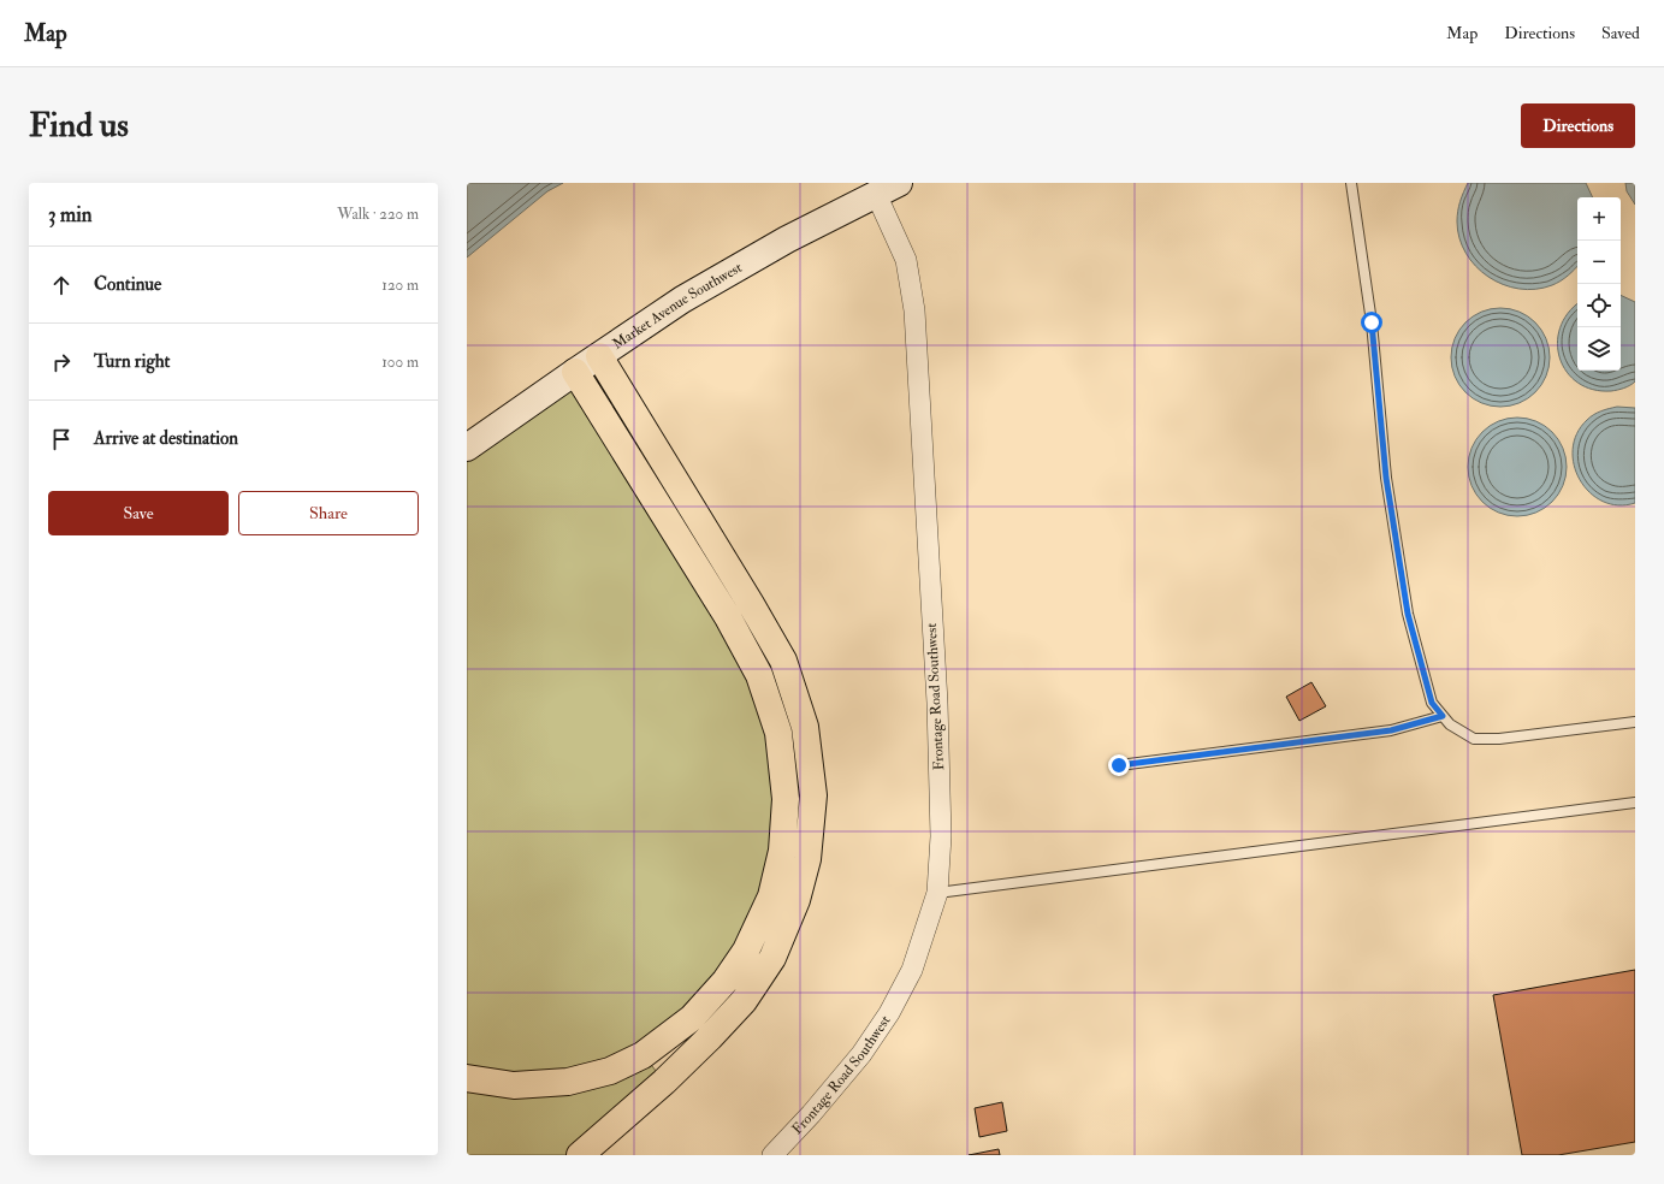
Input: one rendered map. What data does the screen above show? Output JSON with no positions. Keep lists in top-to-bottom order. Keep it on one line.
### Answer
{"streets":{"main road":["Market Avenue Southwest"],"street":["Frontage Road Southwest"]},"crossings":[["Market Avenue Southwest","Frontage Road Southwest"]],"page":{"header":"Map","nav":["Map","Directions","Saved"],"buttons":["Directions",["Save","Share"]],"title":"Find us","heading":["3 min","Walk · 220 m"],"map_buttons":["+","−"],"list":[["Continue","120 m"],["Turn right","100 m"],"Arrive at destination"]}}
